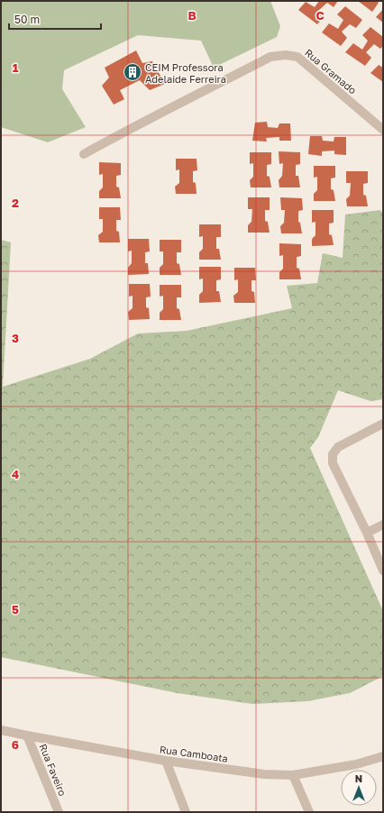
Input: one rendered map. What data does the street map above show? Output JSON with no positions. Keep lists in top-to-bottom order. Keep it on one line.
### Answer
{"streets":{"street":["Rua Gramado","Rua Camboata","Rua Faveiro"]},"crossings":[["Rua Camboata","Rua Faveiro"]],"places":{"building":["CEIM Professora Adelaide Ferreira"]},"scale_bar":"50 m","north":"top","grid":{"columns":["B","C"],"rows":["1","2","3","4","5","6"]}}
